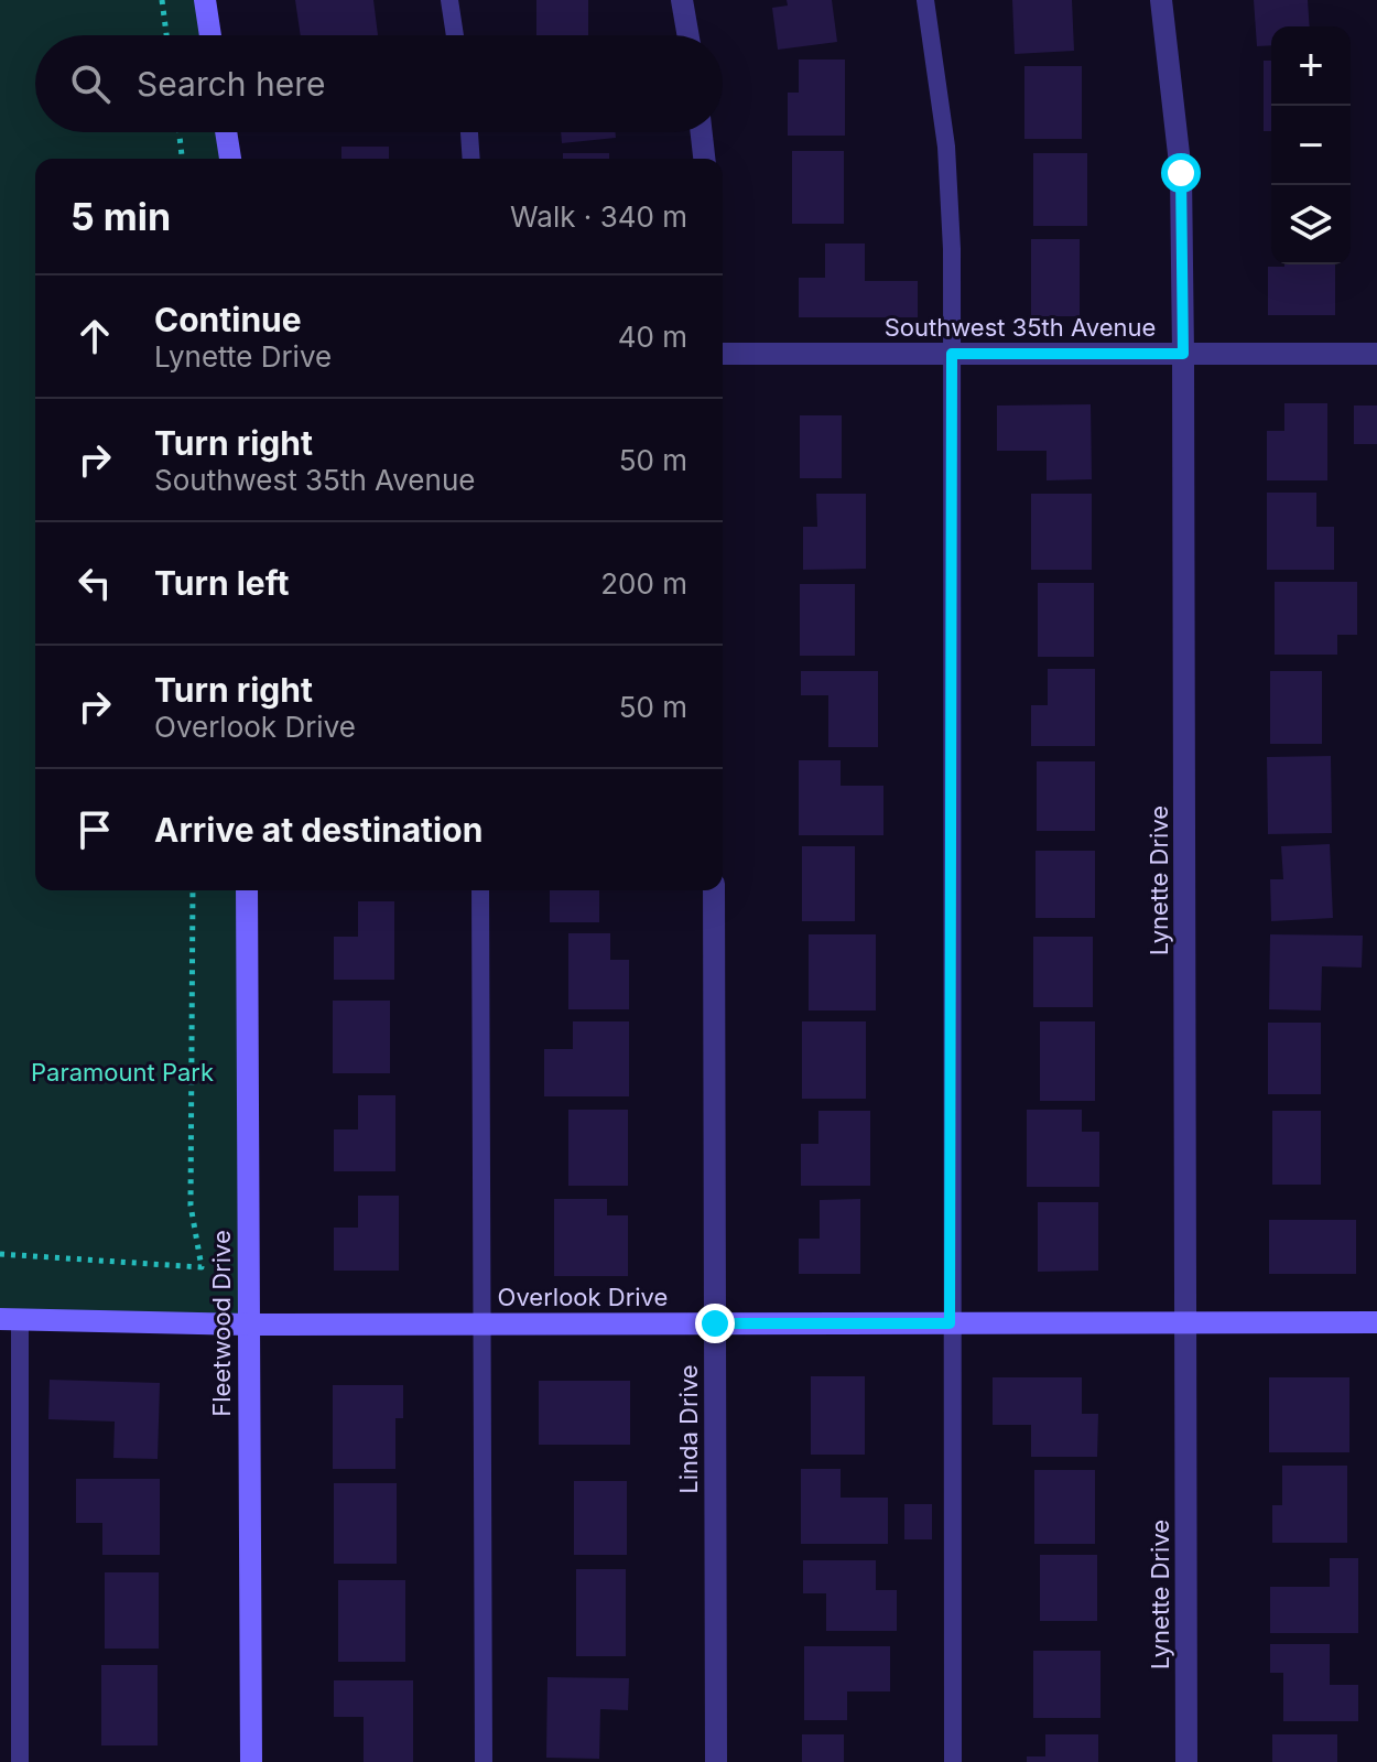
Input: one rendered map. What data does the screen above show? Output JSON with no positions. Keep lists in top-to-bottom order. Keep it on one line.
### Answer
{"streets":{"street":["Southwest 35th Avenue","Lynette Drive","Overlook Drive","Fleetwood Drive","Linda Drive"]},"crossings":[["Southwest 35th Avenue","Lynette Drive"],["Lynette Drive","Overlook Drive"],["Overlook Drive","Fleetwood Drive"],["Overlook Drive","Linda Drive"]],"parks":["Paramount Park"],"page":{"map_buttons":["+","−"],"search":"Search here","heading":["5 min","Walk · 340 m"],"list":[["Continue","Lynette Drive","40 m"],["Turn right","Southwest 35th Avenue","50 m"],["Turn left","200 m"],["Turn right","Overlook Drive","50 m"],"Arrive at destination"]}}
